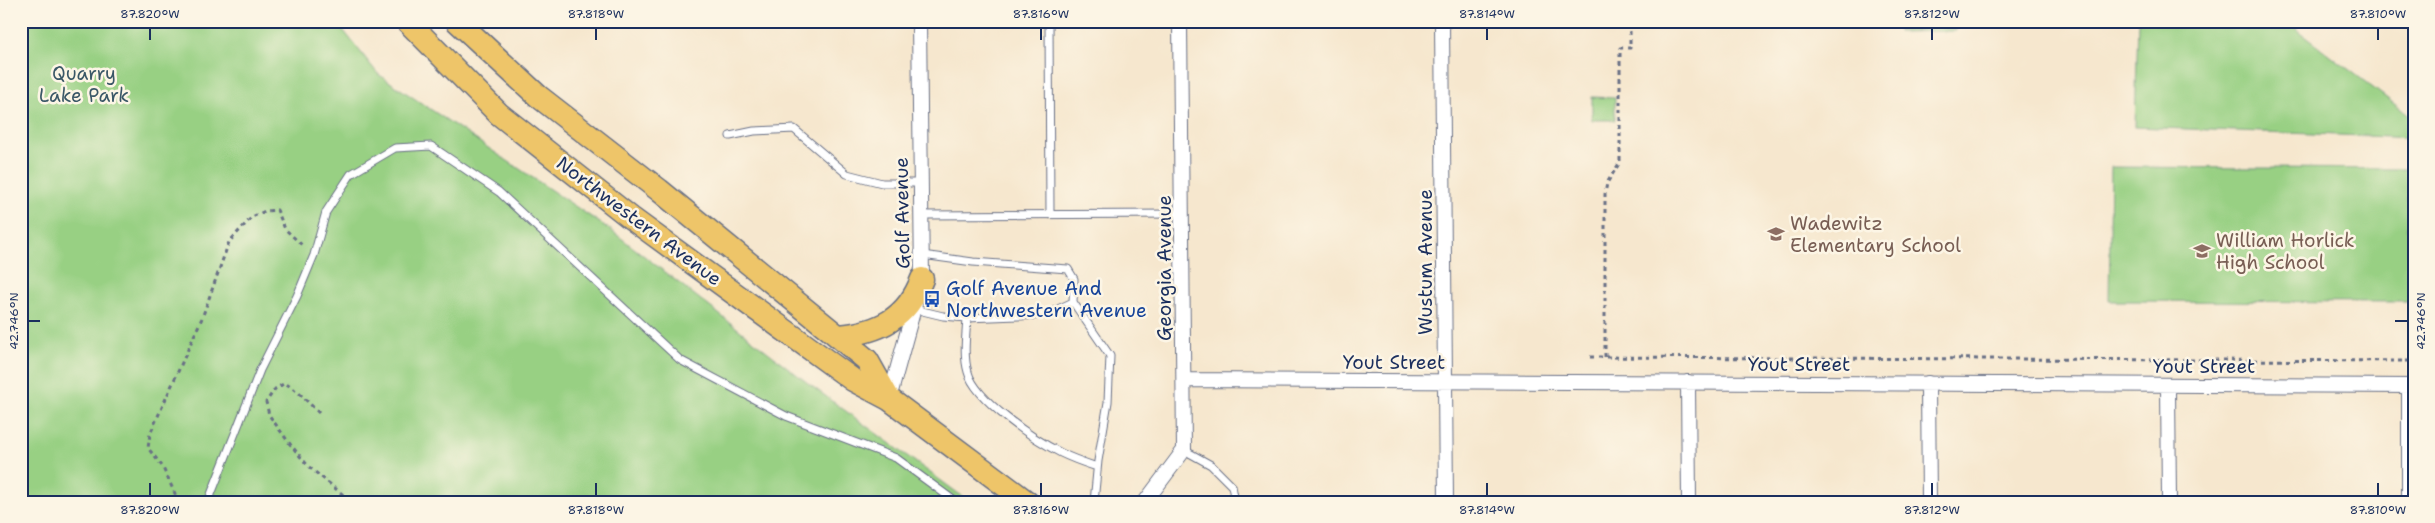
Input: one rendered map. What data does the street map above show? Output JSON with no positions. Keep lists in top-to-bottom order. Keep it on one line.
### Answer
{"streets":{"main road":["Northwestern Avenue"],"street":["Golf Avenue","Wustum Avenue","Georgia Avenue","Yout Street"]},"crossings":[["Golf Avenue","Northwestern Avenue"],["Wustum Avenue","Yout Street"],["Georgia Avenue","Yout Street"]],"parks":["Quarry Lake Park"],"places":{"school or university":["Wadewitz Elementary School","William Horlick High School"],"bus stop":["Golf Avenue And Northwestern Avenue"]},"coordinates":["87.820°W","87.818°W","87.816°W","87.814°W","87.812°W","87.810°W","42.746°N"]}
